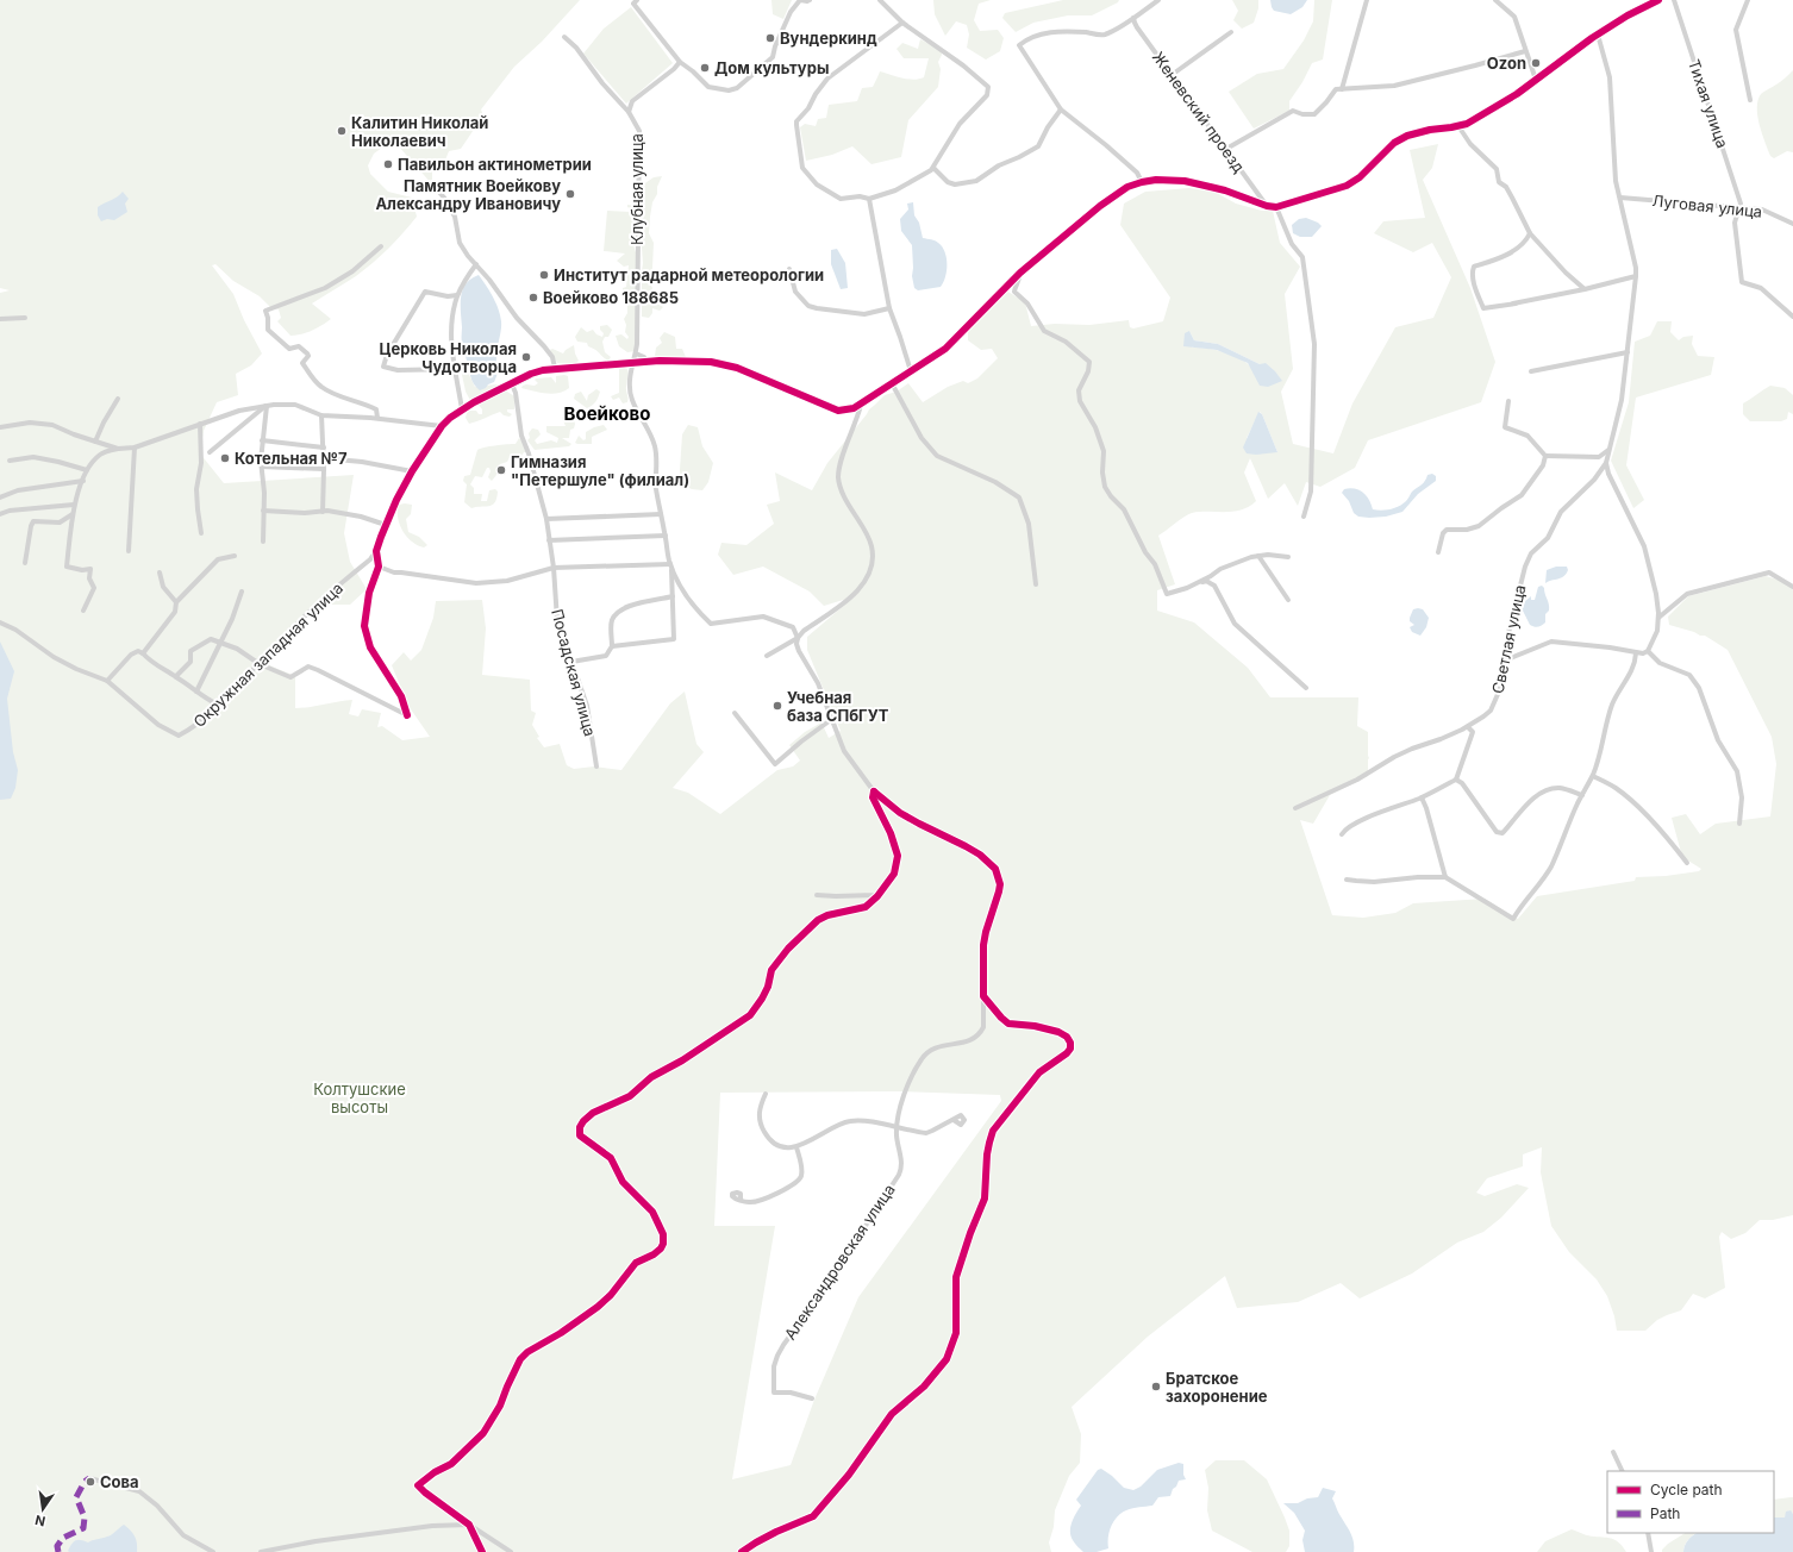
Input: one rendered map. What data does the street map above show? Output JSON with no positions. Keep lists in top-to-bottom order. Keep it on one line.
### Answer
{"streets":{"street":["Тихая улица","Женевский проезд","Клубная улица","Луговая улица","Светлая улица","Окружная западная улица","Посадская улица","Александровская улица"]},"crossings":[["Тихая улица","Луговая улица"]],"districts":["Воейково"],"parks":["Колтушские высоты"],"places":["Вундеркинд","Ozon","Дом культуры","Калитин Николай Николаевич","Павильон актинометрии","Памятник Воейкову Александру Ивановичу","Институт радарной метеорологии","Воейково 188685","Церковь Николая Чудотворца","Котельная №7","Гимназия \"Петершуле\" (филиал)","Учебная база СПбГУТ","Братское захоронение","Сова"],"legend":["Cycle path","Path"],"north":"bottom"}
